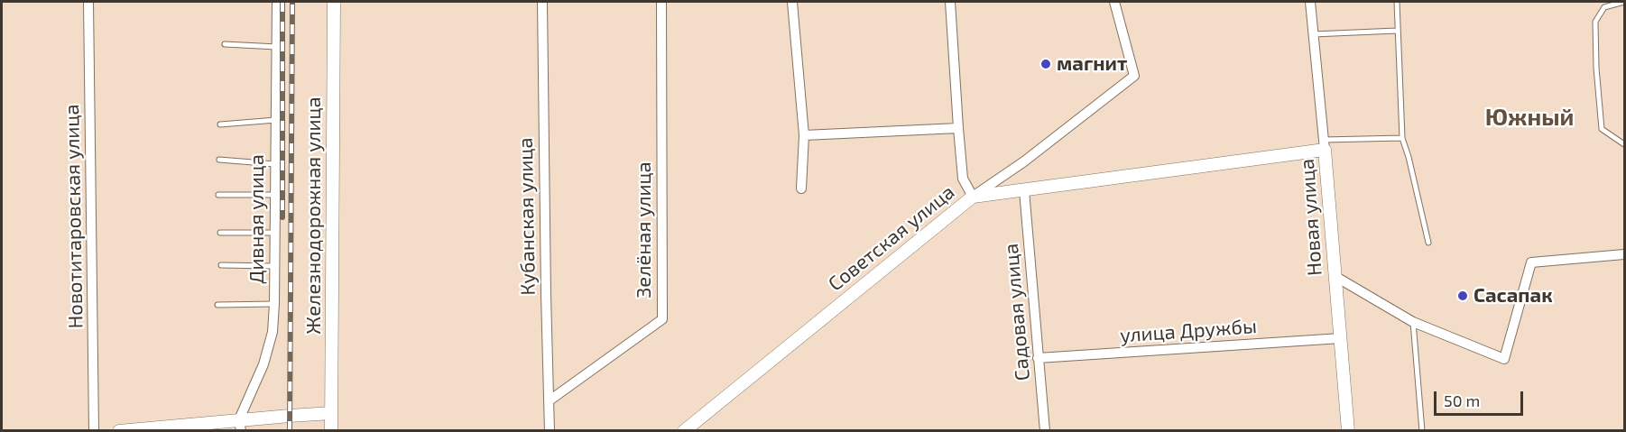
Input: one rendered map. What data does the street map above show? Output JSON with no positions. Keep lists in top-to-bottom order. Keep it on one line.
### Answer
{"streets":{"street":["Железнодорожная улица","Новотитаровская улица","Кубанская улица","Новая улица","Дивная улица","Зелёная улица","Советская улица","Садовая улица","улица Дружбы"]},"crossings":[["Кубанская улица","Зелёная улица"],["Новая улица","Советская улица"],["Новая улица","улица Дружбы"],["Советская улица","Садовая улица"],["Садовая улица","улица Дружбы"]],"districts":["Южный"],"places":["магнит","Сасапак"],"scale_bar":"50 m"}
